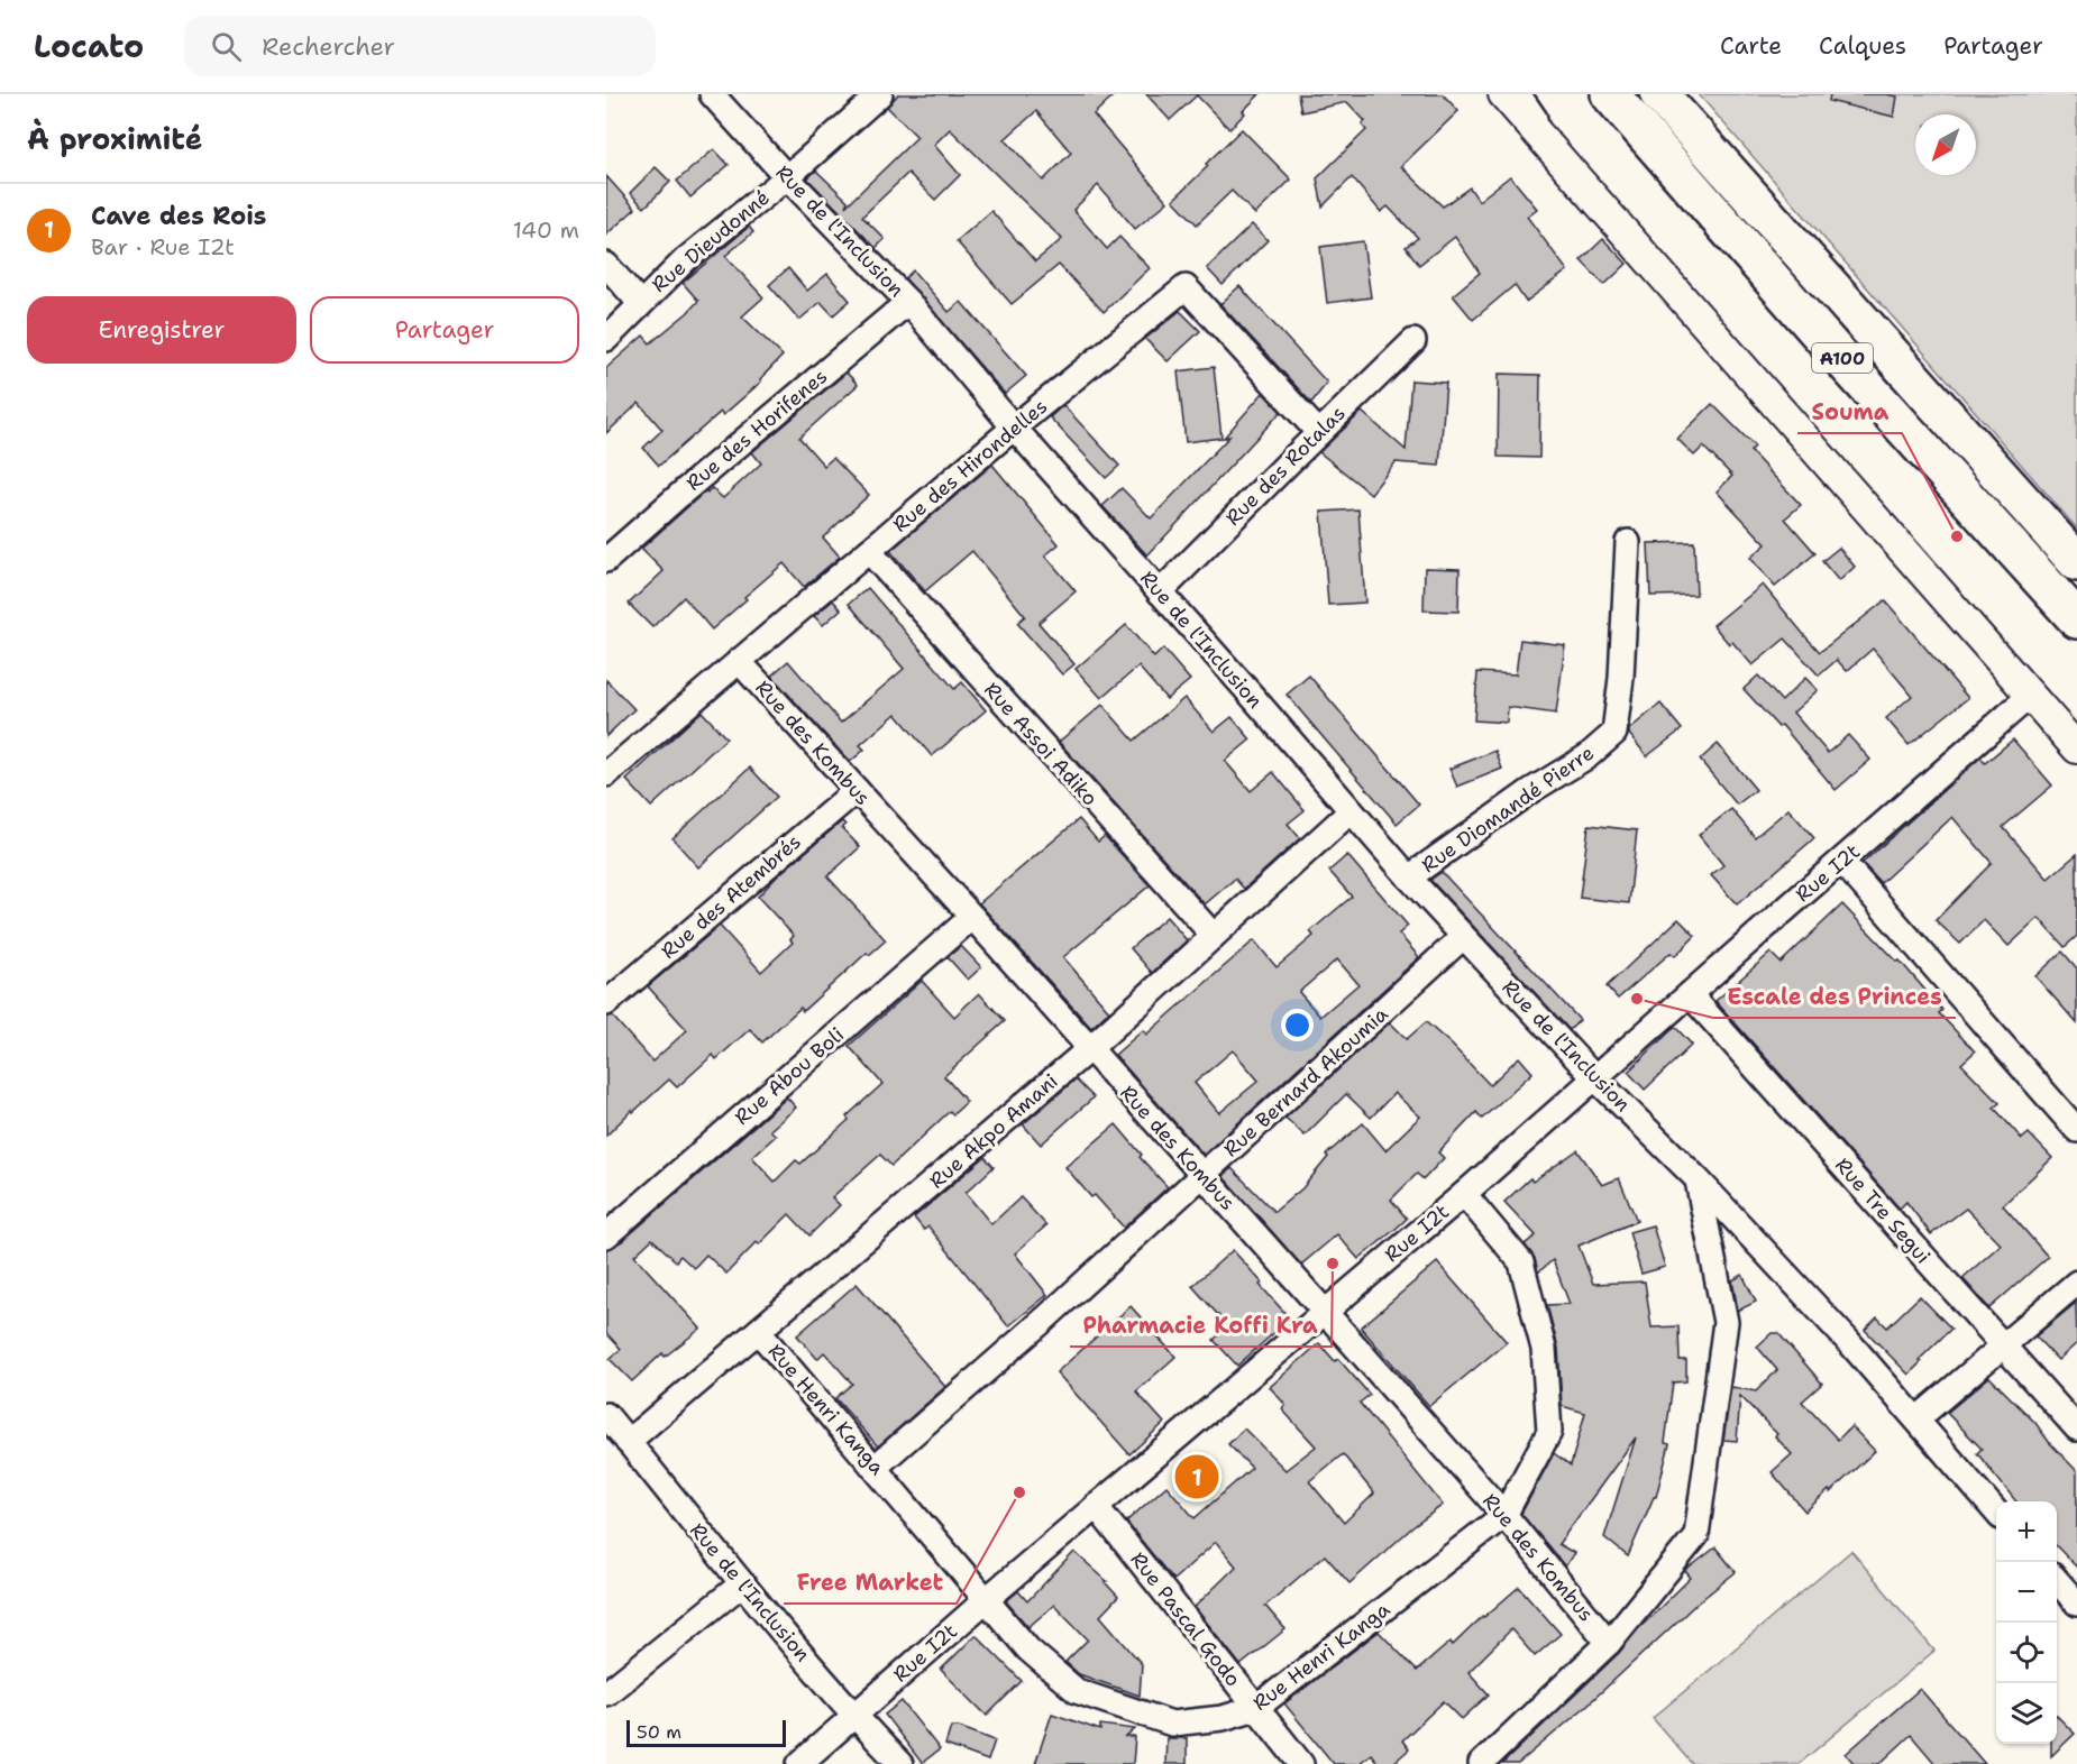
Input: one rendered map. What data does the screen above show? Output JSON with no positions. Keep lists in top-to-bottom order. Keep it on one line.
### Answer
{"streets":{"highway":["A100"],"street":["Rue de l'Inclusion","Rue Dieudonné","Rue des Horifenes","Rue des Hirondelles","Rue des Rotalas","Rue des Kombus","Rue Assoi Adiko","Rue Diomandé Pierre","Rue I2t","Rue des Atembrés","Rue Abou Boli","Rue Bernard Akoumia","Rue Akpo Amani","Rue Tre Segui","Rue Henri Kanga","Rue Pascal Godo"]},"crossings":[["Rue de l'Inclusion","Rue Dieudonné"],["Rue de l'Inclusion","Rue des Horifenes"],["Rue de l'Inclusion","Rue des Hirondelles"],["Rue de l'Inclusion","Rue des Rotalas"],["Rue de l'Inclusion","Rue Diomandé Pierre"],["Rue de l'Inclusion","Rue I2t"],["Rue de l'Inclusion","Rue Bernard Akoumia"],["Rue de l'Inclusion","Rue Akpo Amani"],["Rue des Hirondelles","Rue des Rotalas"],["Rue des Hirondelles","Rue des Kombus"],["Rue des Hirondelles","Rue Assoi Adiko"],["Rue des Kombus","Rue I2t"],["Rue des Kombus","Rue des Atembrés"],["Rue des Kombus","Rue Abou Boli"],["Rue des Kombus","Rue Bernard Akoumia"],["Rue des Kombus","Rue Akpo Amani"],["Rue des Kombus","Rue Henri Kanga"],["Rue Assoi Adiko","Rue Akpo Amani"],["Rue I2t","Rue Tre Segui"],["Rue I2t","Rue Henri Kanga"],["Rue I2t","Rue Pascal Godo"],["Rue Bernard Akoumia","Rue Henri Kanga"],["Rue Akpo Amani","Rue Henri Kanga"],["Rue Henri Kanga","Rue Pascal Godo"]],"places":["Souma","Escale des Princes","Pharmacie Koffi Kra","Free Market"],"scale_bar":"50 m","north":"bottom left","page":{"header":"Locato","search":"Rechercher","nav":["Carte","Calques","Partager"],"heading":"À proximité","list":[{"mark":"1","name":"Cave des Rois","note":"Bar · Rue I2t","value":"140 m"}],"buttons":["Enregistrer","Partager"],"pins":"1","map_buttons":["+","−"],"scale":"50 m"}}
